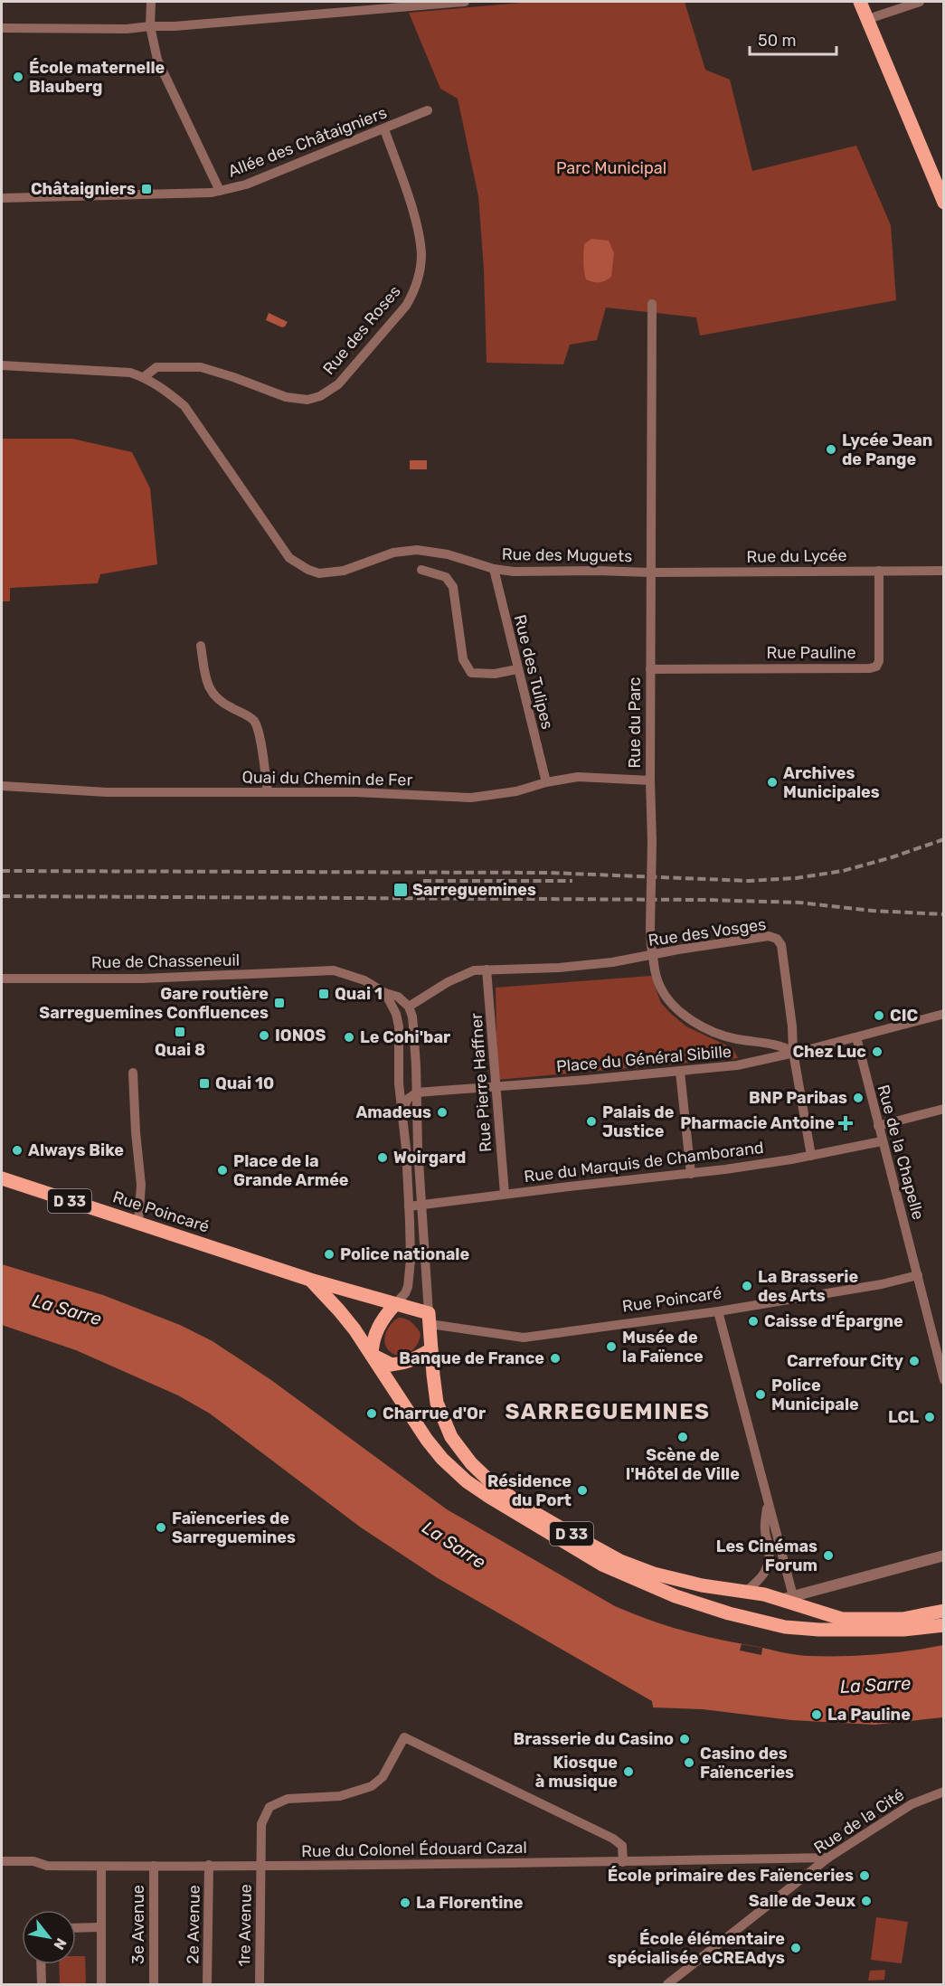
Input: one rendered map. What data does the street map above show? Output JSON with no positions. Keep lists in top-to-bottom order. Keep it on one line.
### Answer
{"streets":{"main road":["D 33","Rue Poincaré"],"street":["Allée des Châtaigniers","Rue des Roses","Rue des Muguets","Rue du Lycée","Rue Pauline","Rue des Tulipes","Rue du Parc","Quai du Chemin de Fer","Rue des Vosges","Rue de Chasseneuil","Place du Général Sibille","Rue Pierre Haffner","Rue de la Chapelle","Rue du Marquis de Chamborand","Rue de la Cité","Rue du Colonel Édouard Cazal","3e Avenue","2e Avenue","1re Avenue"]},"crossings":[["Allée des Châtaigniers","Rue des Roses"],["Rue des Roses","Rue des Muguets"],["Rue des Muguets","Rue du Lycée"],["Rue des Muguets","Rue des Tulipes"],["Rue des Muguets","Rue du Parc"],["Rue du Lycée","Rue Pauline"],["Rue du Lycée","Rue du Parc"],["Rue Pauline","Rue du Parc"],["Rue des Tulipes","Quai du Chemin de Fer"],["Rue du Parc","Quai du Chemin de Fer"],["Rue du Parc","Rue des Vosges"],["Rue du Parc","Place du Général Sibille"],["Rue des Vosges","Rue de Chasseneuil"],["Rue des Vosges","Place du Général Sibille"],["Rue des Vosges","Rue Pierre Haffner"],["Rue des Vosges","Rue du Marquis de Chamborand"],["Place du Général Sibille","Rue Pierre Haffner"],["Place du Général Sibille","Rue de la Chapelle"],["Rue Pierre Haffner","Rue du Marquis de Chamborand"],["Rue de la Chapelle","Rue du Marquis de Chamborand"],["Rue de la Chapelle","Rue Poincaré"],["D 33","Rue Poincaré"],["Rue de la Cité","Rue du Colonel Édouard Cazal"],["Rue du Colonel Édouard Cazal","3e Avenue"],["Rue du Colonel Édouard Cazal","2e Avenue"],["Rue du Colonel Édouard Cazal","1re Avenue"]],"districts":["SARREGUEMINES"],"water":["La Sarre"],"parks":["Parc Municipal"],"places":{"other":["École maternelle Blauberg","Lycée Jean de Pange","Archives Municipales","CIC","IONOS","Le Cohi'bar","Chez Luc","BNP Paribas","Amadeus","Palais de Justice","Always Bike","Woirgard","Place de la Grande Armée","Police nationale","La Brasserie des Arts","Caisse d'Épargne","Musée de la Faïence","Banque de France","Carrefour City","Police Municipale","Charrue d'Or","LCL","Scène de l'Hôtel de Ville","Résidence du Port","Faïenceries de Sarreguemines","Les Cinémas Forum","La Pauline","Brasserie du Casino","Casino des Faïenceries","Kiosque à musique","École primaire des Faïenceries","Salle de Jeux","La Florentine","École élémentaire spécialisée eCREAdys"],"transit":["Châtaigniers","Sarreguemines","Quai 1","Gare routière Sarreguemines Confluences","Quai 8","Quai 10"],"health":["Pharmacie Antoine"]},"scale_bar":"50 m","north":"bottom right"}
